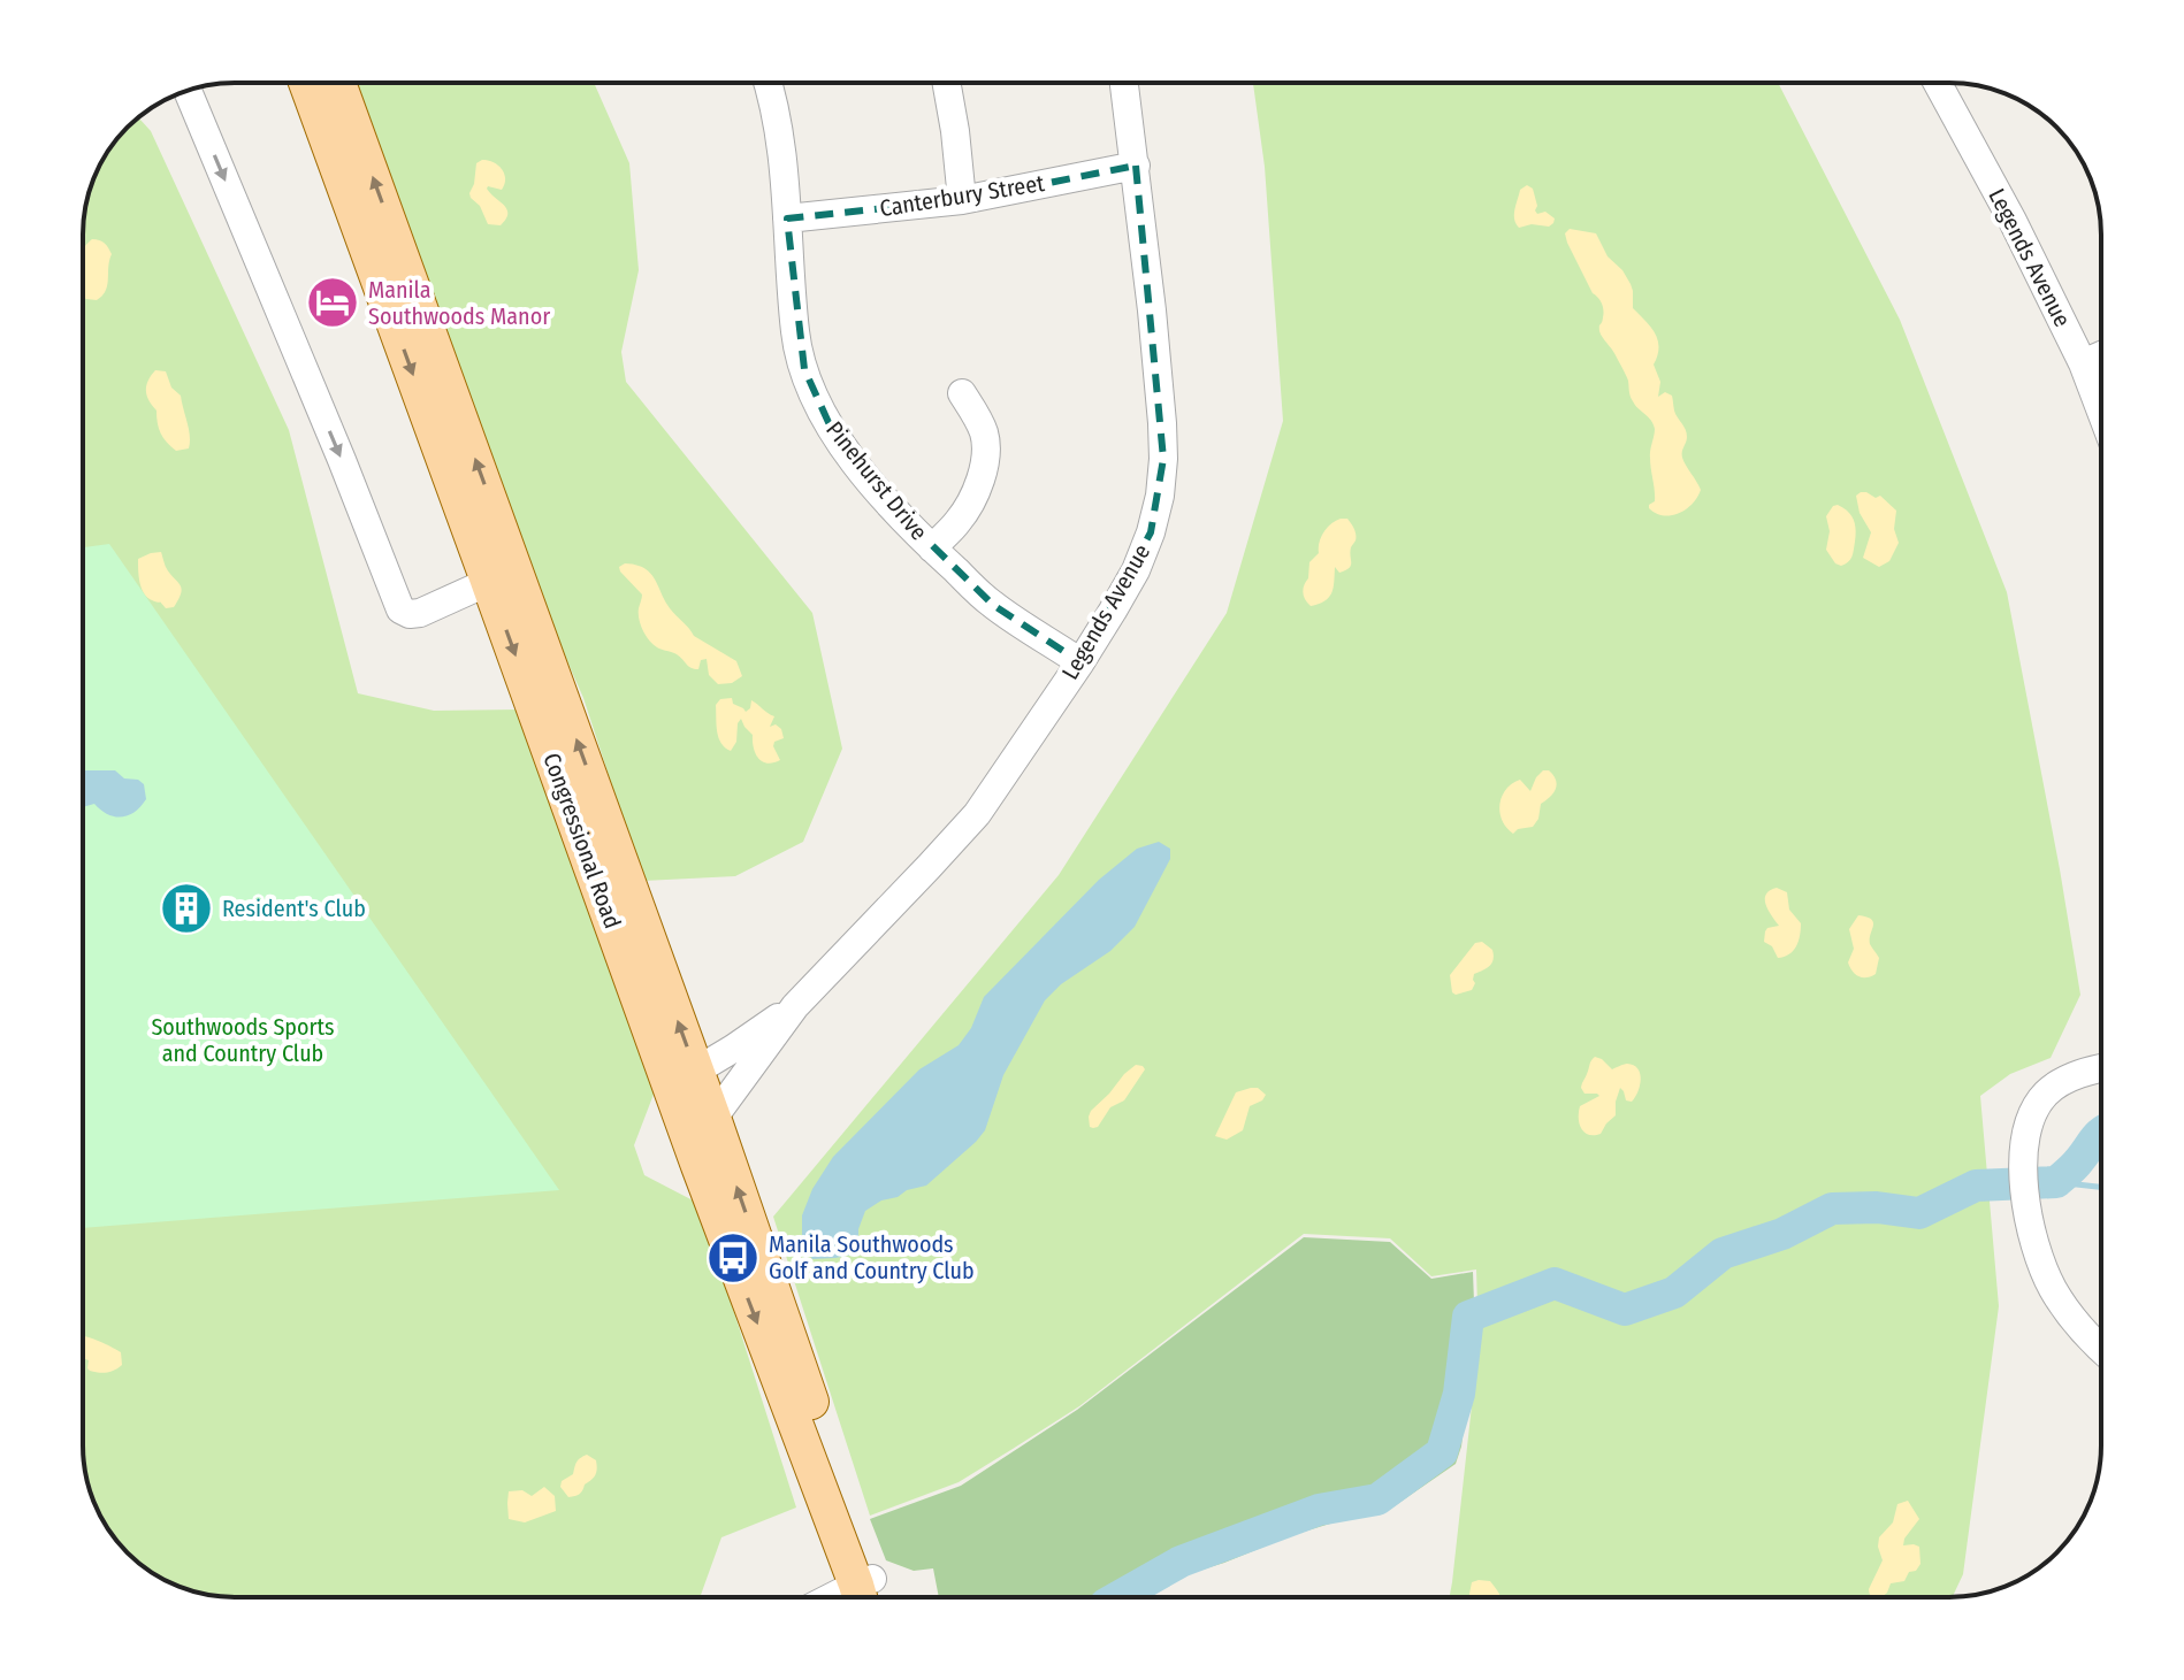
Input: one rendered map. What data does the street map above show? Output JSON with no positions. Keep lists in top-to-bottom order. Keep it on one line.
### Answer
{"streets":{"main road":["Congressional Road"],"street":["Canterbury Street","Legends Avenue","Pinehurst Drive"]},"crossings":[["Canterbury Street","Legends Avenue"],["Canterbury Street","Pinehurst Drive"],["Legends Avenue","Pinehurst Drive"],["Legends Avenue","Congressional Road"]],"parks":["Southwoods Sports and Country Club"],"places":{"hotel":["Manila Southwoods Manor"],"building":["Resident's Club"],"bus stop":["Manila Southwoods Golf and Country Club"]}}
